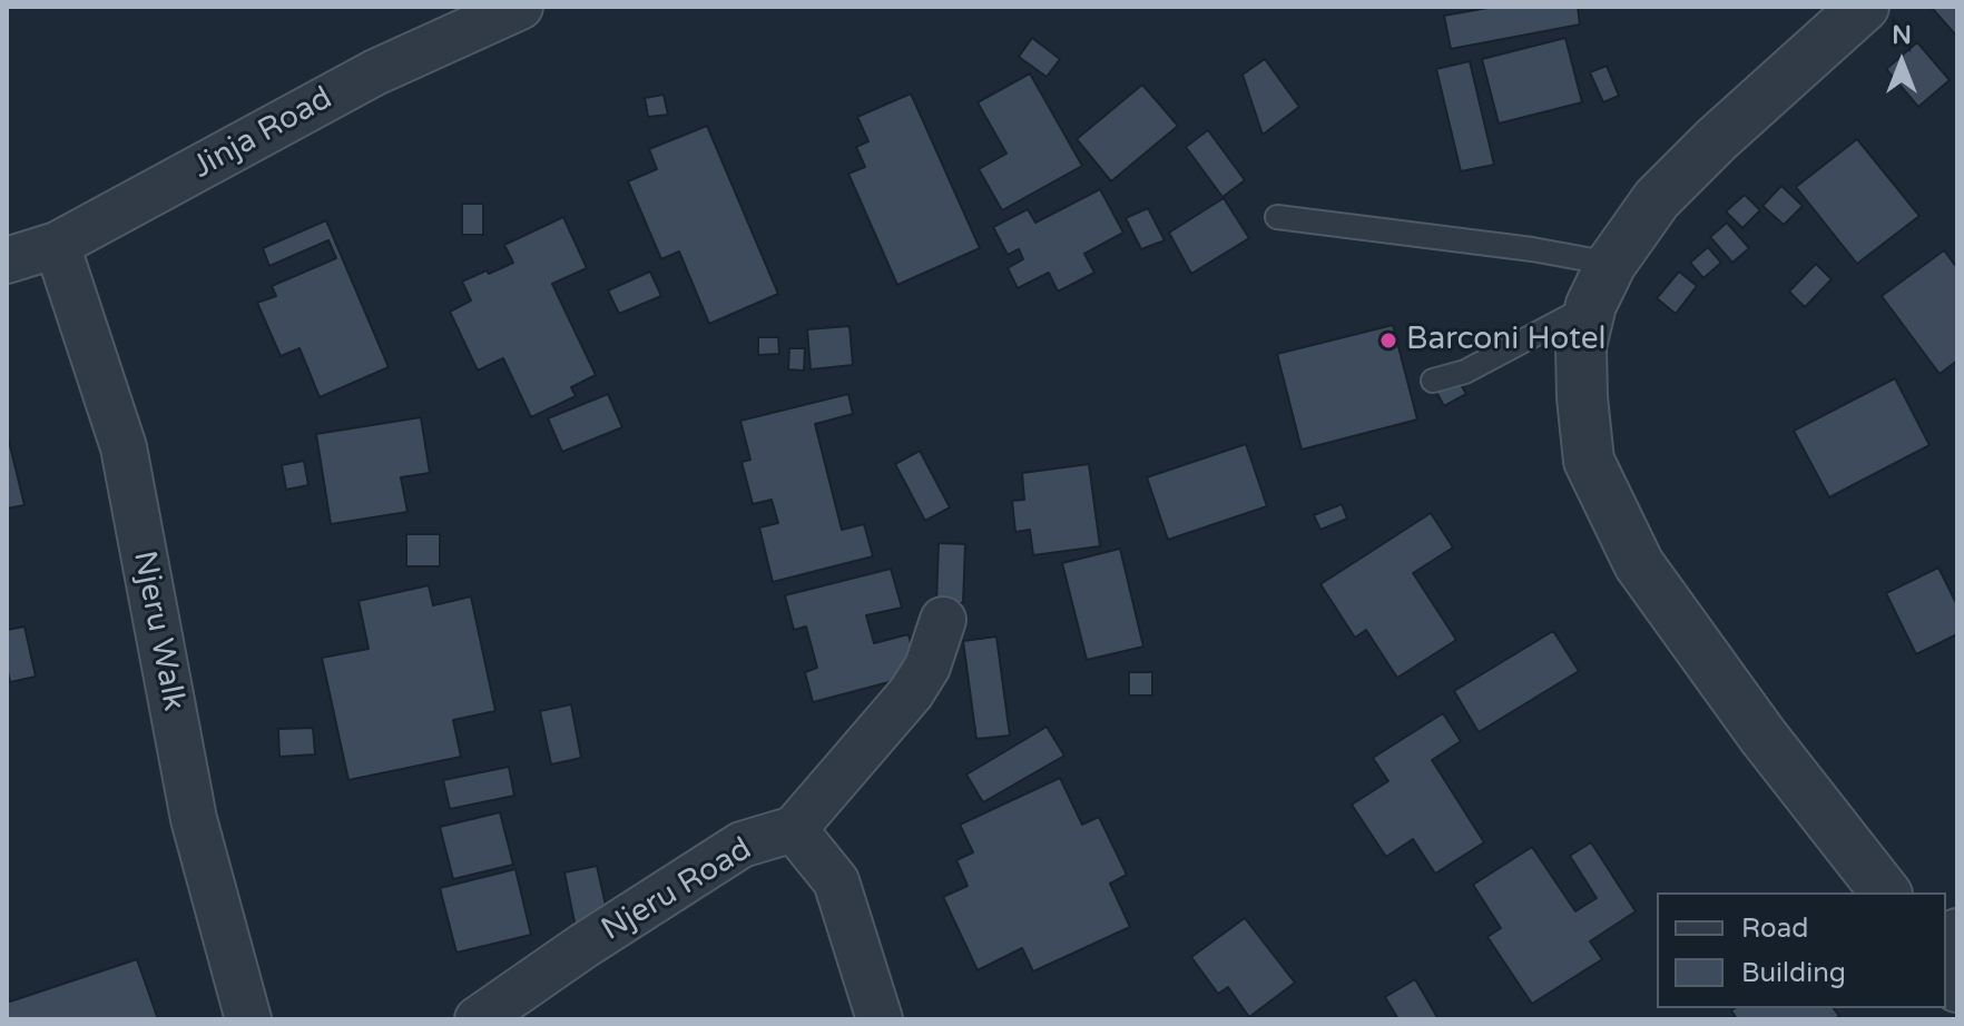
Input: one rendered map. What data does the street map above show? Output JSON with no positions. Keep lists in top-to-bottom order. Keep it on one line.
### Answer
{"streets":{"street":["Jinja Road","Njeru Walk","Njeru Road"]},"crossings":[["Jinja Road","Njeru Walk"]],"places":["Barconi Hotel"],"legend":["Road","Building"],"north":"top"}
